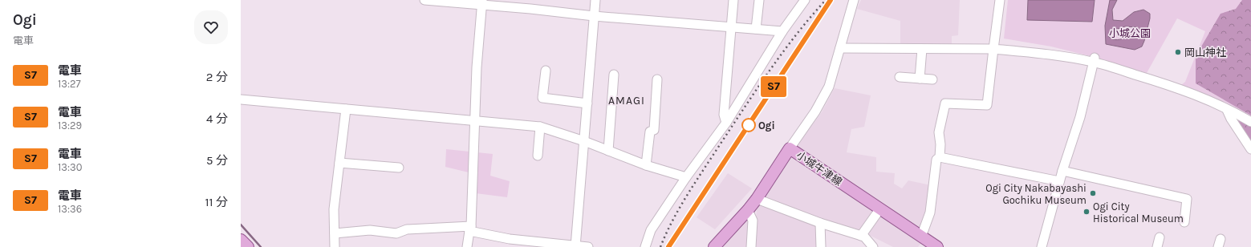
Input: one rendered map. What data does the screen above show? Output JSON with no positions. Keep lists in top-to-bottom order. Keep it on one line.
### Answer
{"streets":{"main road":["小城牛津線"]},"districts":["AMAGI"],"parks":["小城公園"],"places":["岡山神社","Ogi","Ogi City Nakabayashi Gochiku Museum","Ogi City Historical Museum"],"page":{"heading":["Ogi","電車"],"on_map":"S7","list":[{"mark":"S7","name":"電車","note":"13:27","value":"2 分"},{"mark":"S7","name":"電車","note":"13:29","value":"4 分"},{"mark":"S7","name":"電車","note":"13:30","value":"5 分"},{"mark":"S7","name":"電車","note":"13:36","value":"11 分"}]}}
